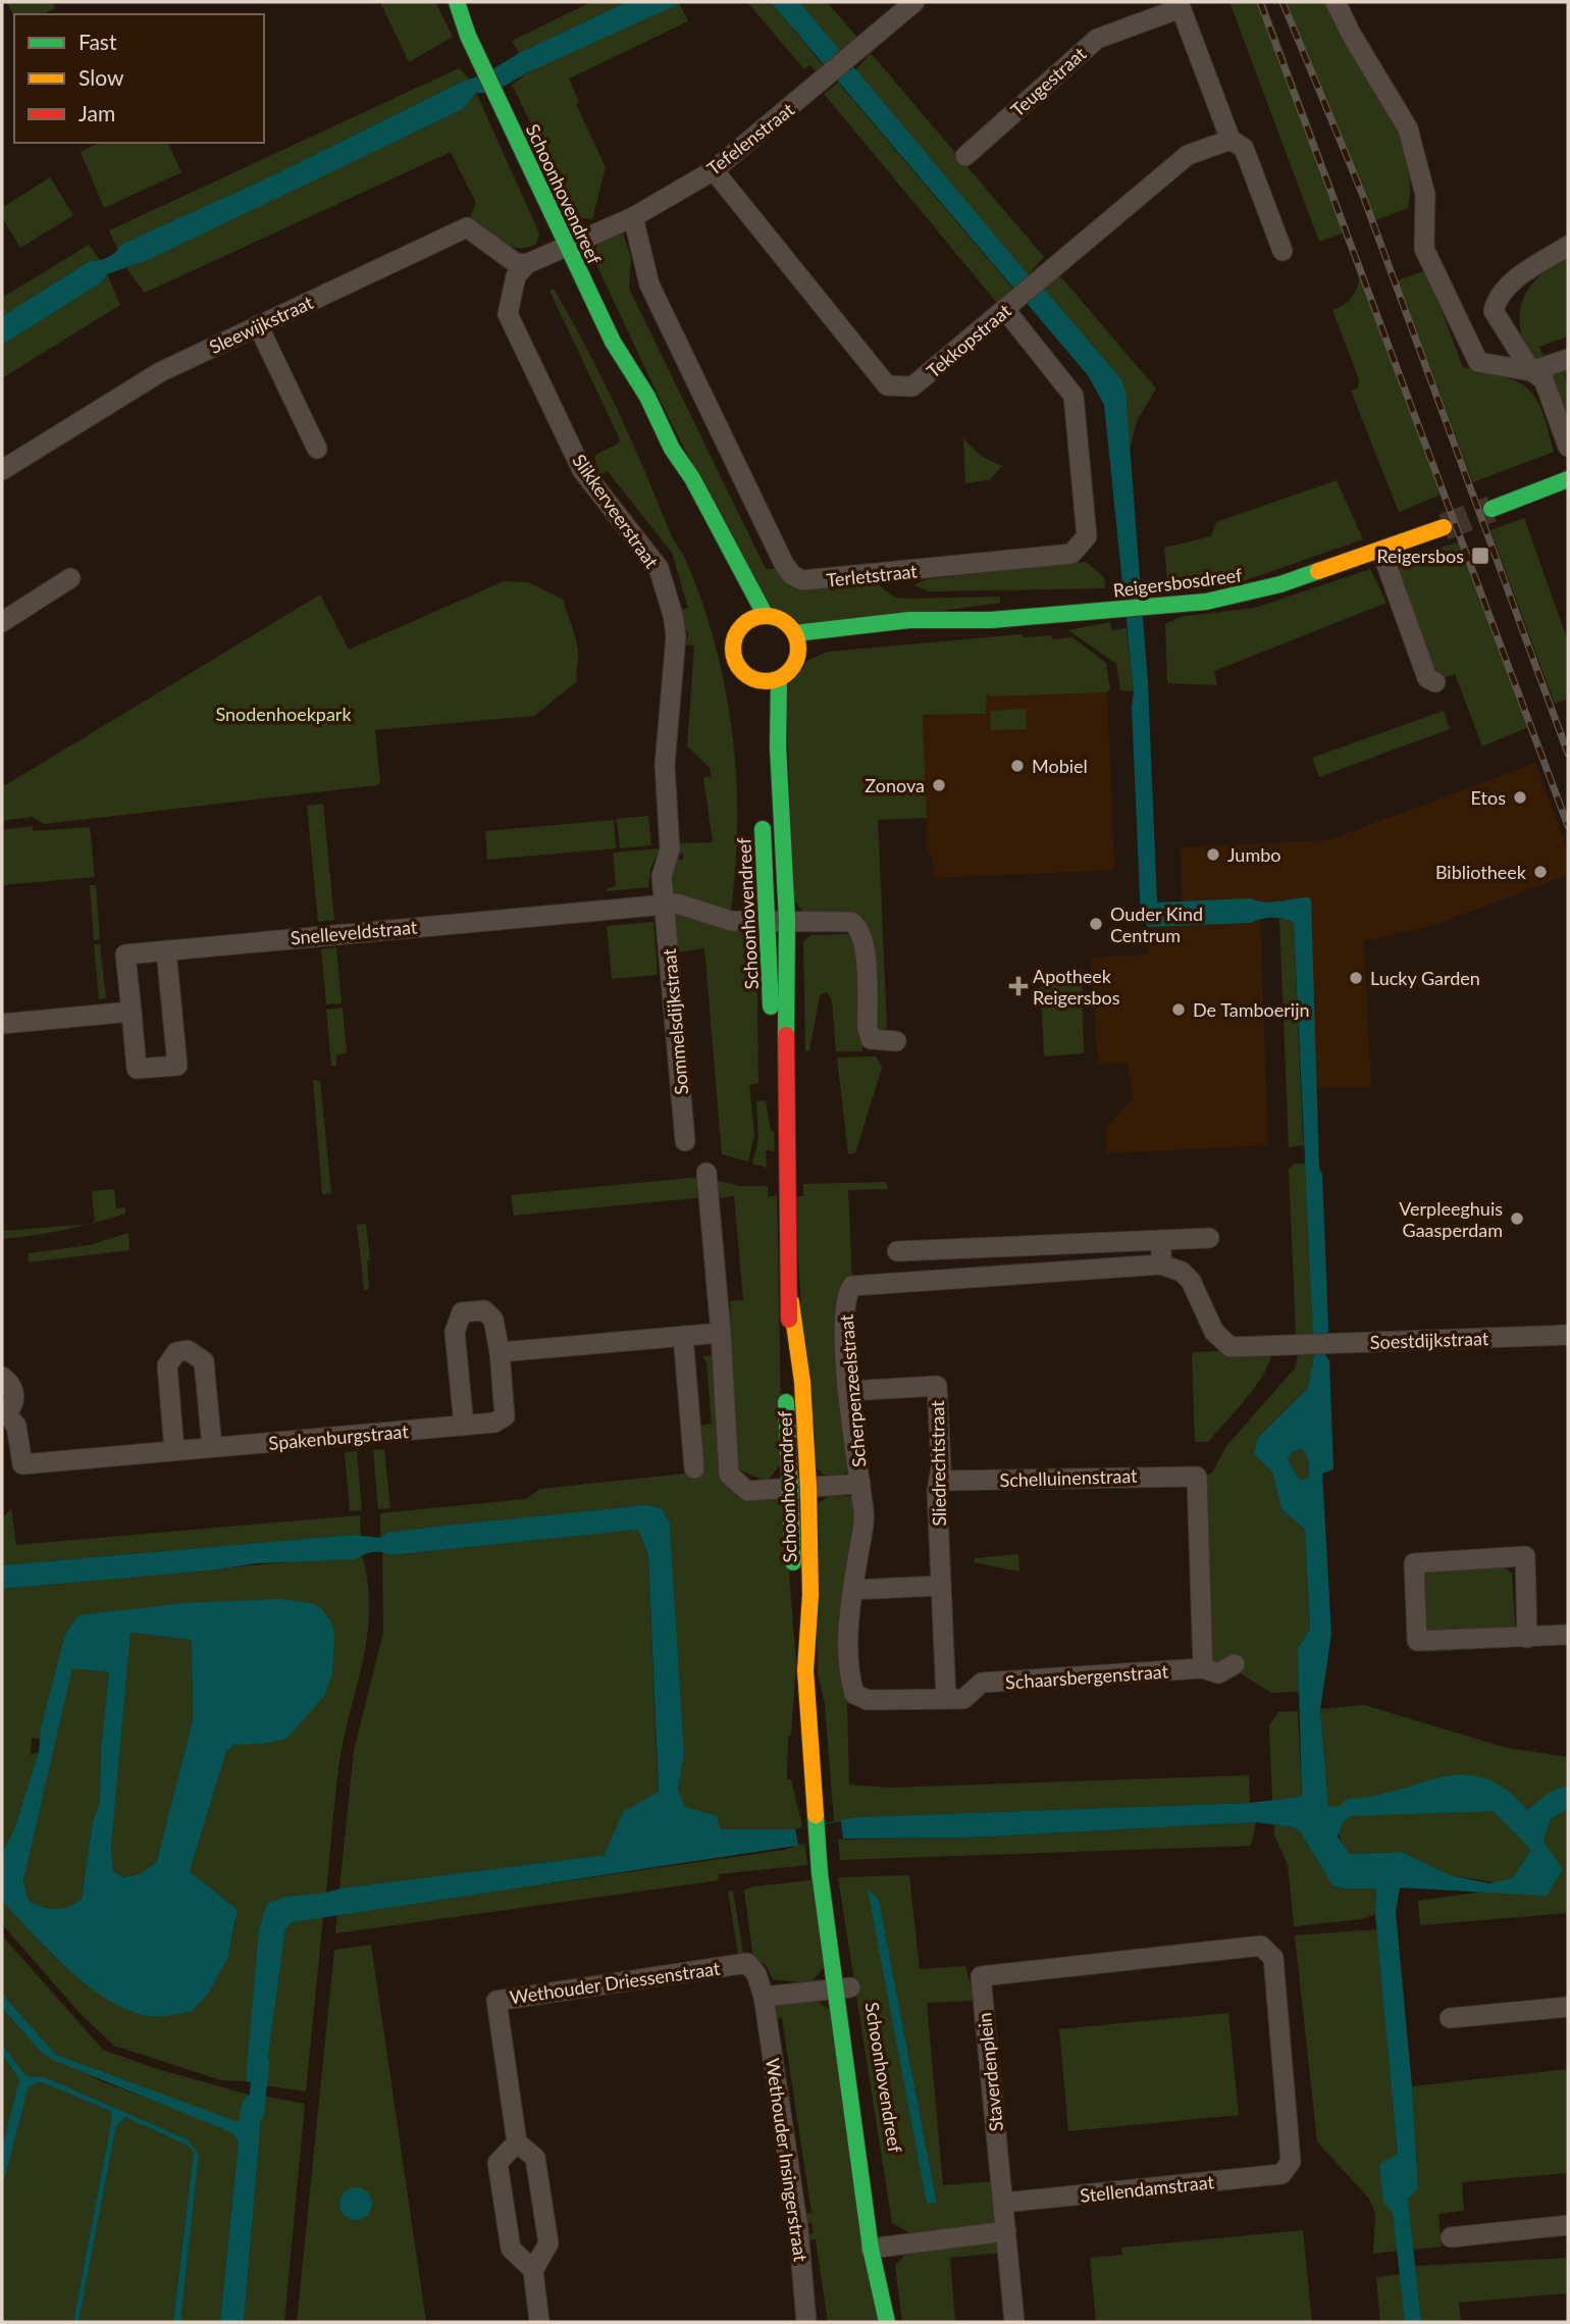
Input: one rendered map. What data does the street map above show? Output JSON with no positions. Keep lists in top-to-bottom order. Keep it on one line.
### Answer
{"streets":{"street":["Teugestraat","Tefelenstraat","Schoonhovendreef","Sleewijkstraat","Tekkopstraat","Slikkerveerstraat","Terletstraat","Reigersbosdreef","Snelleveldstraat","Sommelsdijkstraat","Soestdijkstraat","Scherpenzeelstraat","Spakenburgstraat","Sliedrechtstraat","Schelluinenstraat","Schaarsbergenstraat","Wethouder Driessenstraat","Staverdenplein","Wethouder Insingerstraat","Stellendamstraat"]},"crossings":[["Tefelenstraat","Schoonhovendreef"],["Tefelenstraat","Tekkopstraat"],["Tefelenstraat","Terletstraat"],["Schoonhovendreef","Reigersbosdreef"],["Schoonhovendreef","Snelleveldstraat"],["Sleewijkstraat","Slikkerveerstraat"],["Tekkopstraat","Terletstraat"],["Slikkerveerstraat","Snelleveldstraat"],["Slikkerveerstraat","Sommelsdijkstraat"],["Snelleveldstraat","Sommelsdijkstraat"],["Soestdijkstraat","Scherpenzeelstraat"],["Scherpenzeelstraat","Sliedrechtstraat"],["Scherpenzeelstraat","Schaarsbergenstraat"],["Sliedrechtstraat","Schelluinenstraat"],["Sliedrechtstraat","Schaarsbergenstraat"],["Schelluinenstraat","Schaarsbergenstraat"],["Wethouder Driessenstraat","Wethouder Insingerstraat"],["Staverdenplein","Stellendamstraat"]],"parks":["Snodenhoekpark"],"places":{"transit":["Reigersbos"],"other":["Mobiel","Zonova","Etos","Jumbo","Bibliotheek","Ouder Kind Centrum","Lucky Garden","De Tamboerijn","Verpleeghuis Gaasperdam"],"health":["Apotheek Reigersbos"]},"legend":["Fast","Slow","Jam"]}
